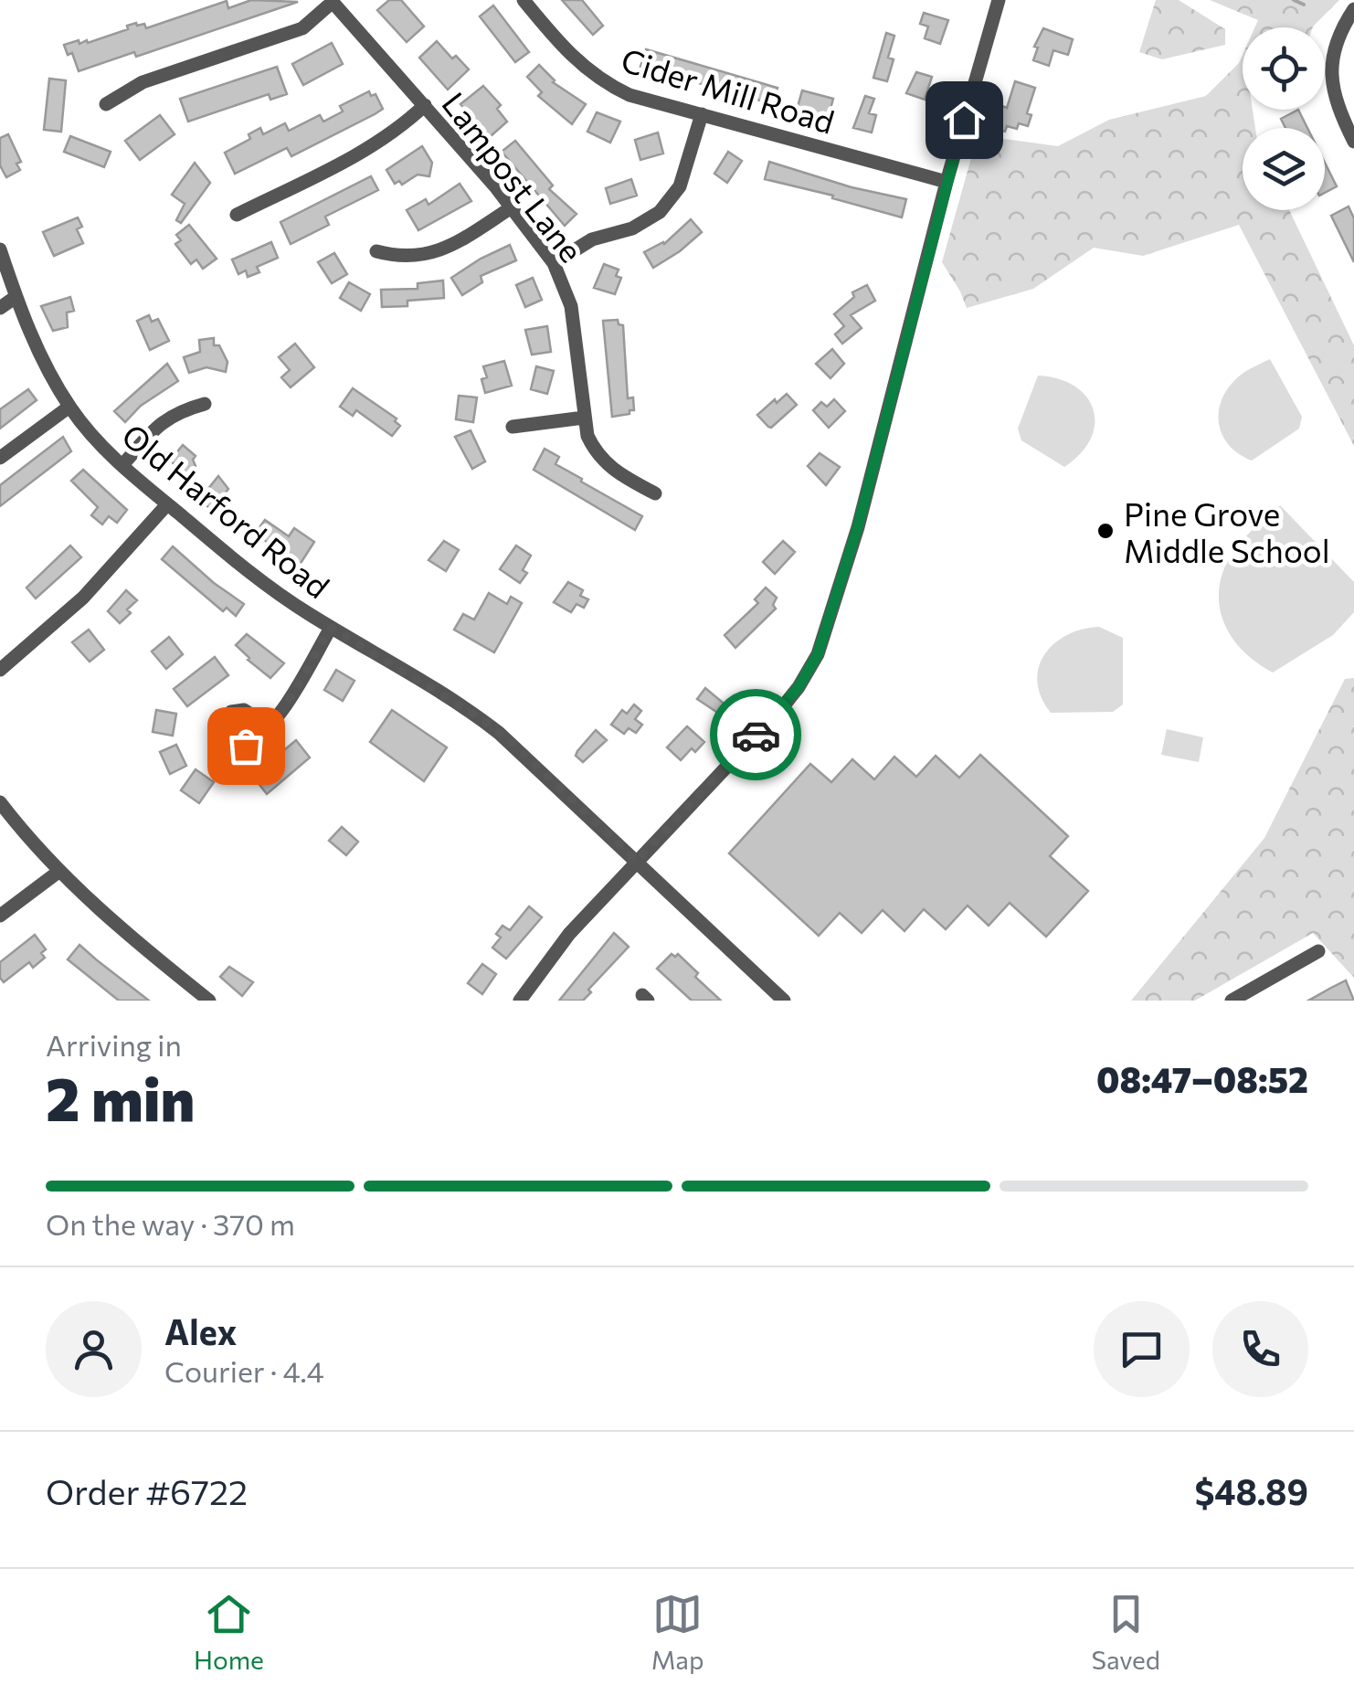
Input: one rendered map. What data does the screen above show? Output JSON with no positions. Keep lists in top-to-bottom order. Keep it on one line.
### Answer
{"streets":{"street":["Cider Mill Road","Lampost Lane","Old Harford Road"]},"places":["Pine Grove Middle School"],"page":{"heading":["2 min","Arriving in","08:47–08:52"],"panel":["Alex","Courier · 4.4","Order #6722","$48.89"],"bar":"On the way · 370 m","tabs":["Home","Map","Saved"]}}
